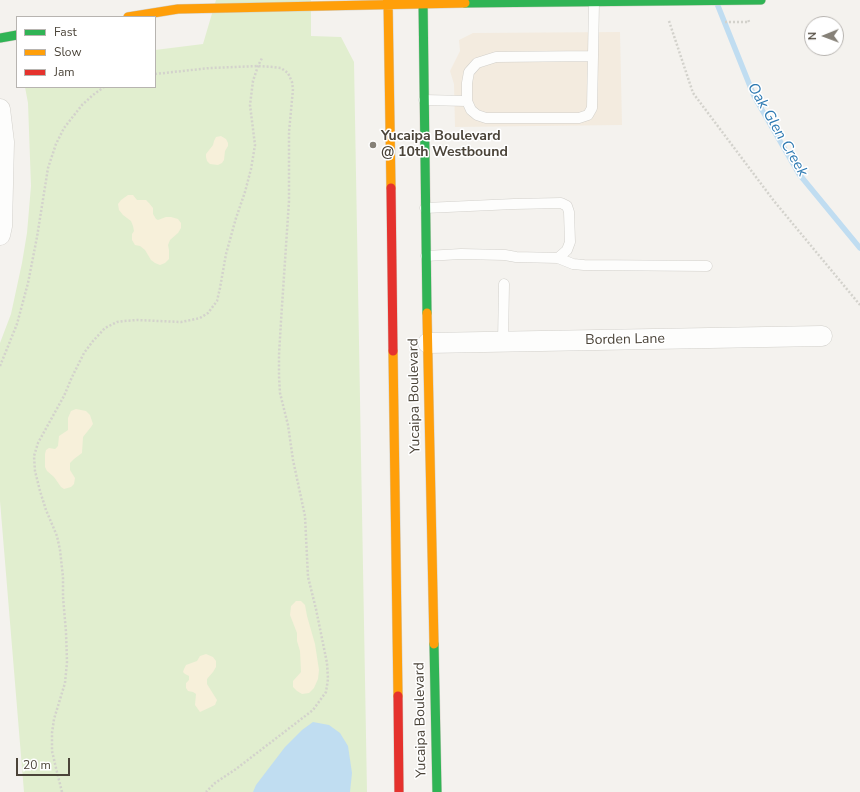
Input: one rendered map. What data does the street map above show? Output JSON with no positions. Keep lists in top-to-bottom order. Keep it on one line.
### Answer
{"streets":{"main road":["Yucaipa Boulevard"],"street":["Borden Lane"]},"crossings":[["Borden Lane","Yucaipa Boulevard"]],"water":["Oak Glen Creek"],"places":["Yucaipa Boulevard @ 10th Westbound"],"legend":["Fast","Slow","Jam"],"scale_bar":"20 m","north":"left"}
